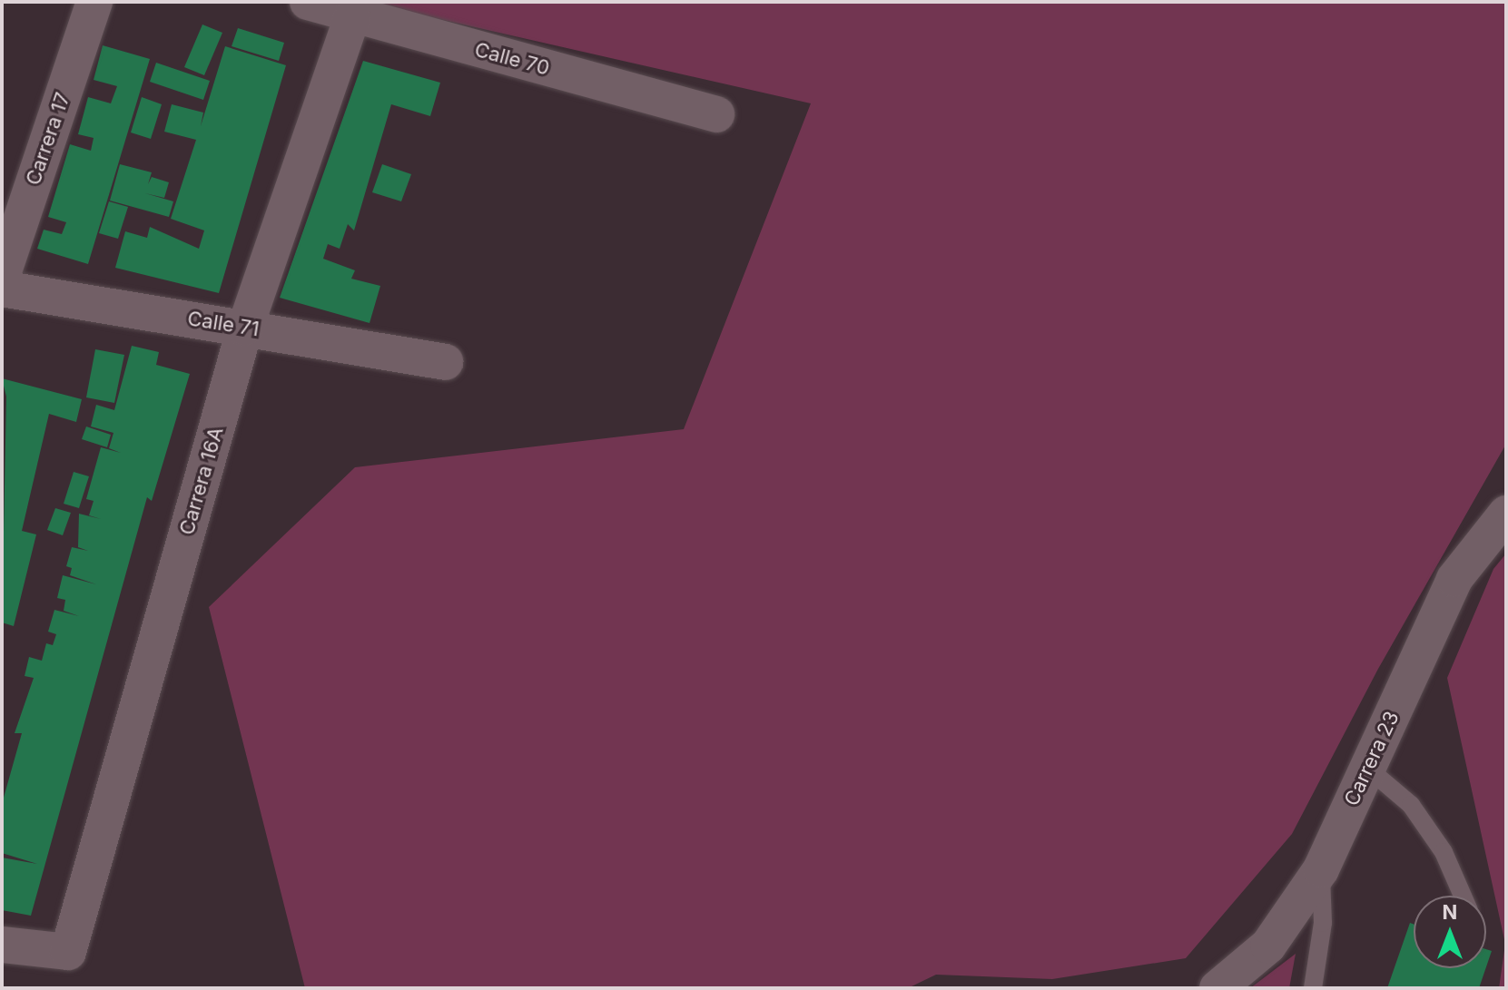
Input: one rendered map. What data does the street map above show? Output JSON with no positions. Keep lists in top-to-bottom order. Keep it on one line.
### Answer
{"streets":{"street":["Calle 70","Carrera 17","Calle 71","Carrera 16A","Carrera 23"]},"crossings":[["Calle 70","Carrera 16A"],["Calle 71","Carrera 16A"]],"north":"top"}
